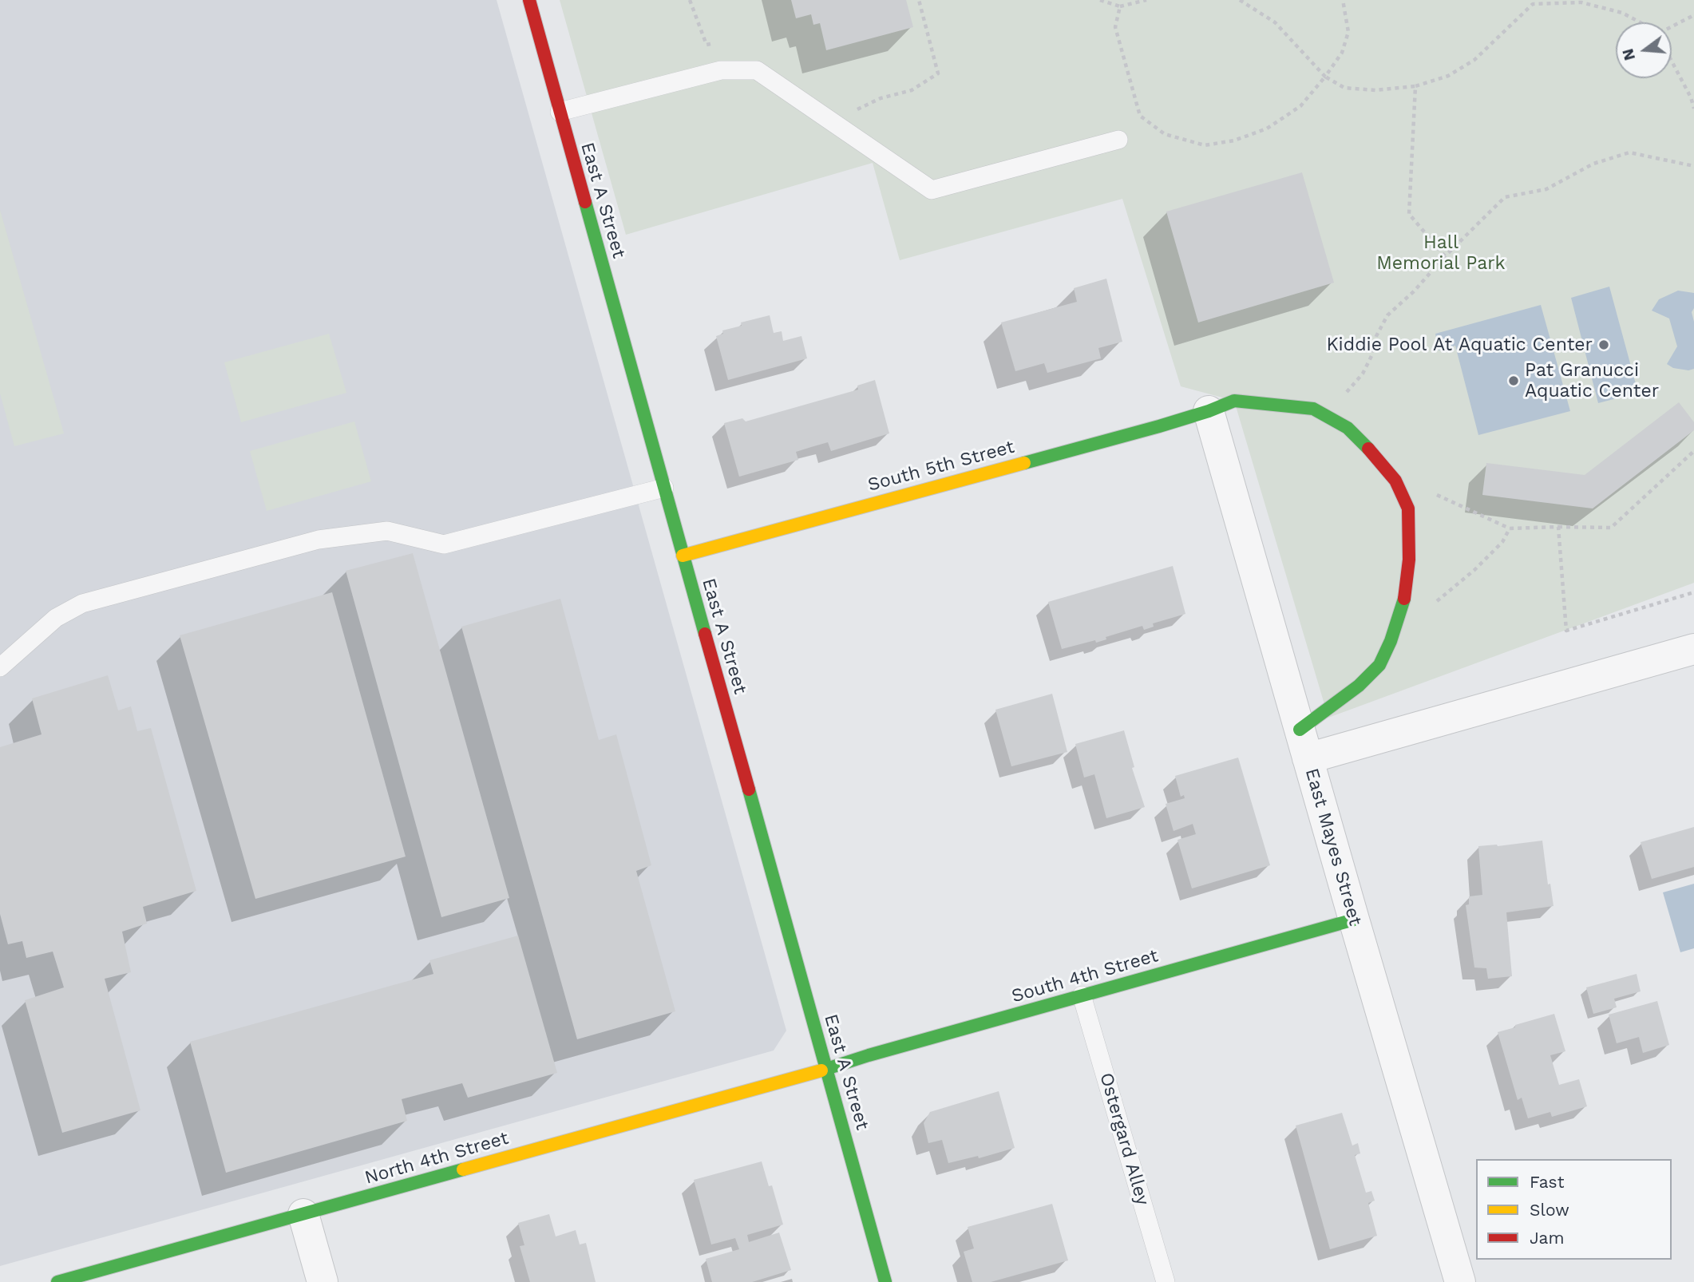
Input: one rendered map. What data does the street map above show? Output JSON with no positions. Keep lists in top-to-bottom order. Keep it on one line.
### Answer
{"streets":{"street":["East A Street","South 5th Street","East Mayes Street","South 4th Street","North 4th Street"],"lane":["Ostergard Alley"]},"crossings":[["East A Street","South 5th Street"],["East A Street","South 4th Street"],["East A Street","North 4th Street"],["South 5th Street","East Mayes Street"],["East Mayes Street","South 4th Street"],["South 4th Street","Ostergard Alley"],["South 4th Street","North 4th Street"]],"parks":["Hall Memorial Park"],"places":["Kiddie Pool At Aquatic Center","Pat Granucci Aquatic Center"],"legend":["Fast","Slow","Jam"],"north":"left"}
